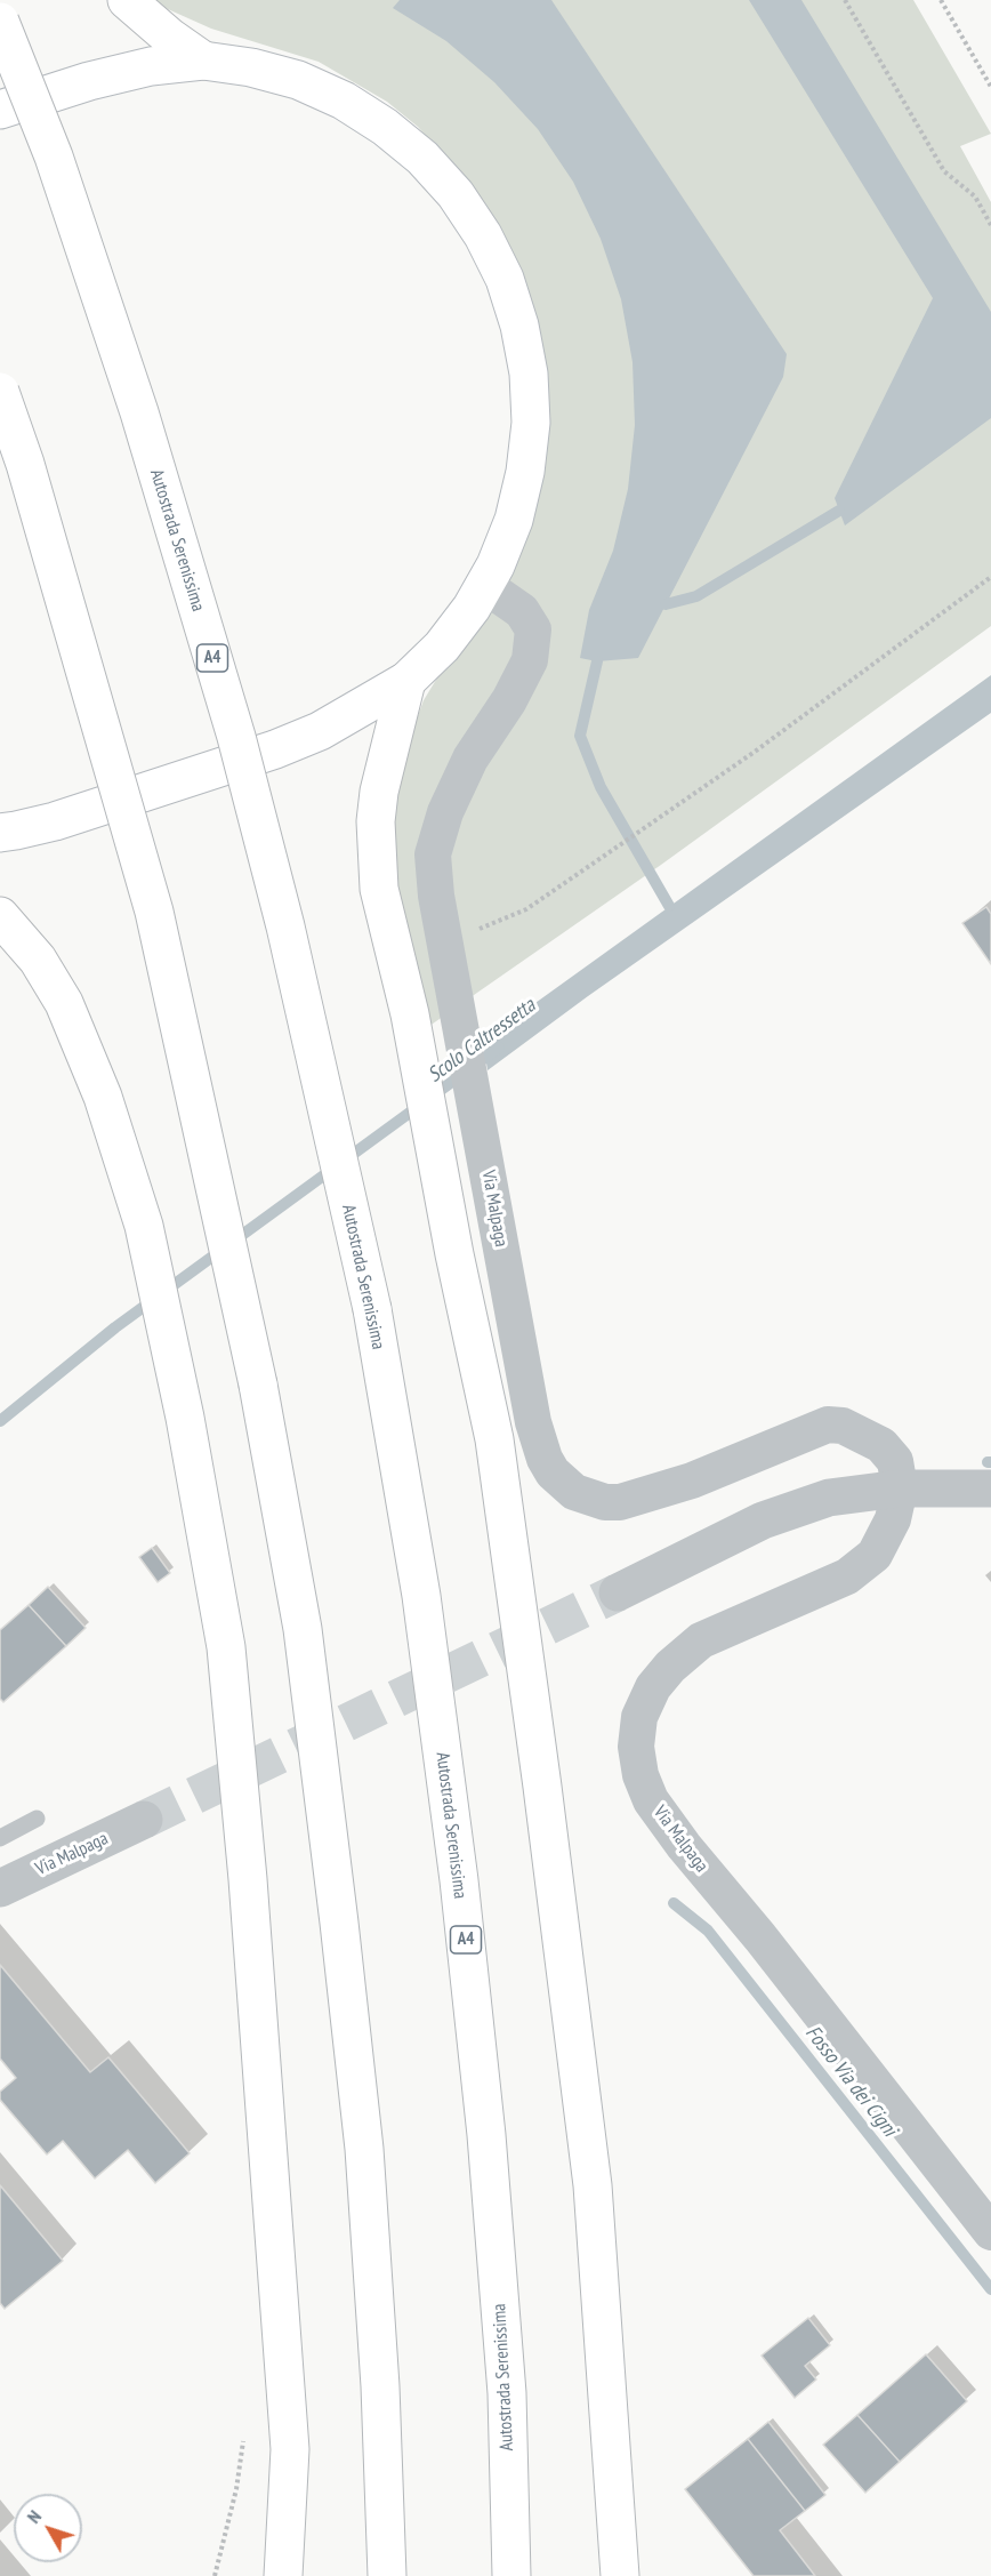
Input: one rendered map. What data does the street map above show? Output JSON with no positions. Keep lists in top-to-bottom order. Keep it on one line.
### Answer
{"streets":{"main road":["Autostrada Serenissima","A4"],"street":["Via Malpaga"]},"water":["Scolo Caltressetta","Fosso Via dei Cigni"],"north":"top left"}
